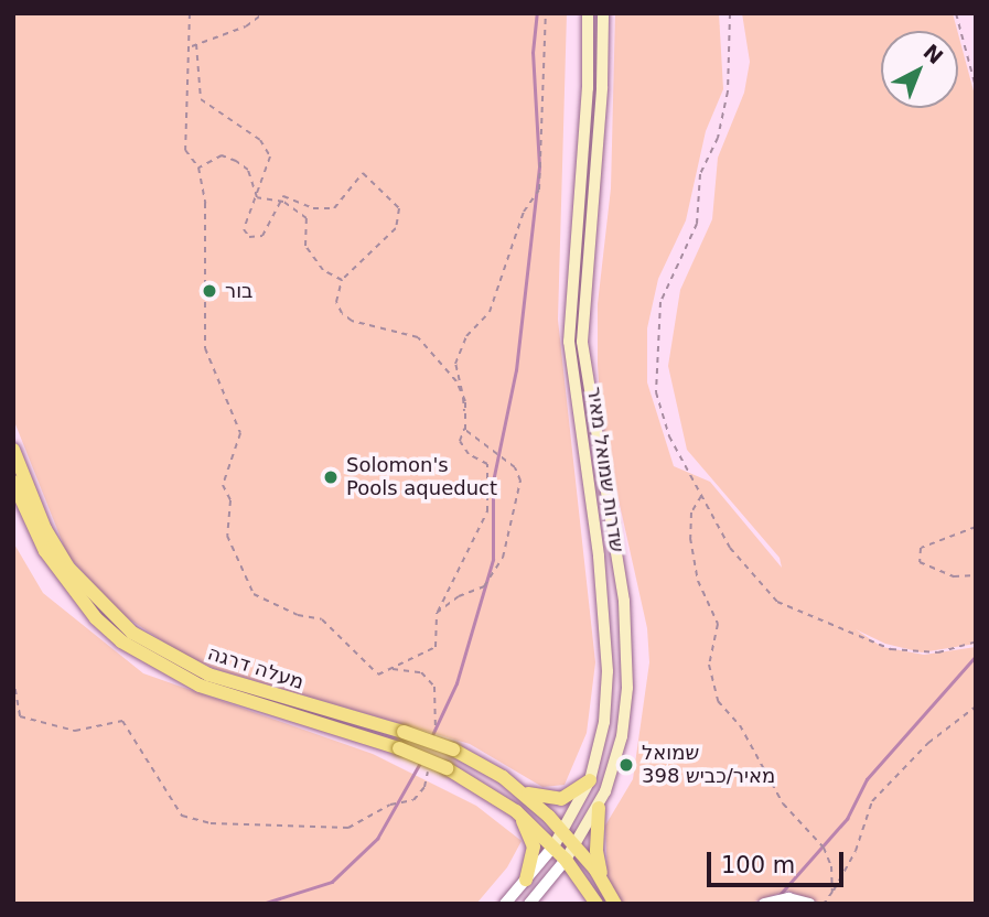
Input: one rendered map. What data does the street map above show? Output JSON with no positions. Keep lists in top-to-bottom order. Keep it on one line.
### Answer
{"streets":{"main road":["שדרות שמואל מאיר","מעלה דרגה"]},"crossings":[["שדרות שמואל מאיר","מעלה דרגה"]],"places":["בור","Solomon's Pools aqueduct","שמואל מאיר/כביש 398"],"scale_bar":"100 m","north":"top right"}
